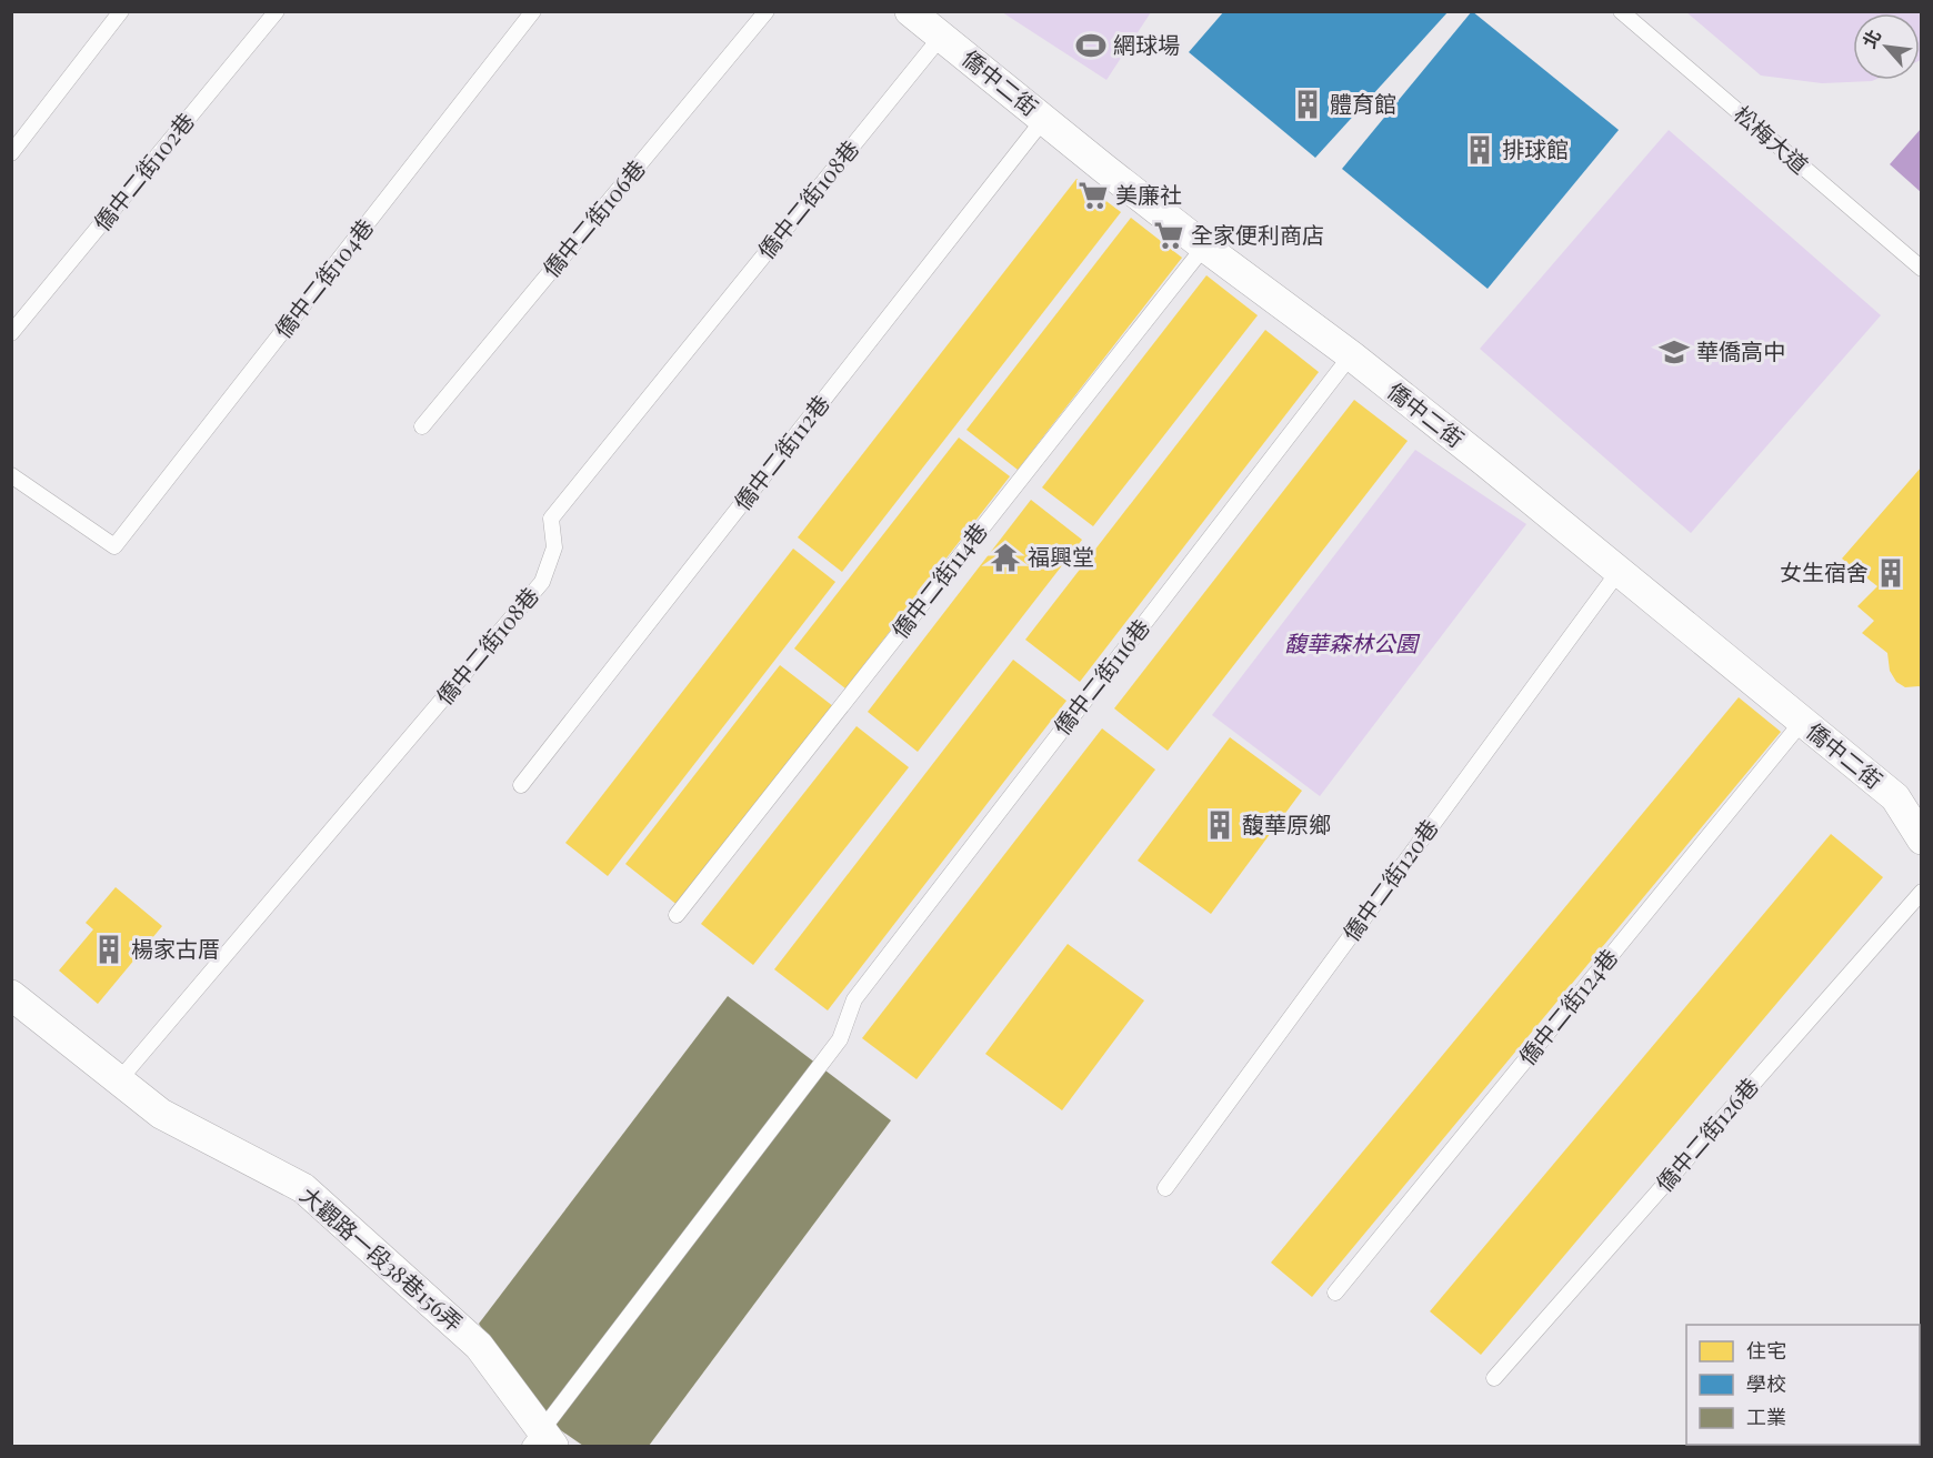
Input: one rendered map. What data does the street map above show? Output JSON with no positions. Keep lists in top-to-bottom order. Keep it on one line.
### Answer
{"streets":{"street":["僑中二街","大觀路一段38巷156弄"],"lane":["松梅大道","僑中二街102巷","僑中二街108巷","僑中二街106巷","僑中二街104巷","僑中二街112巷","僑中二街114巷","僑中二街116巷","僑中二街120巷","僑中二街124巷","僑中二街126巷"]},"crossings":[["僑中二街","僑中二街108巷"],["僑中二街","僑中二街112巷"],["僑中二街","僑中二街114巷"],["僑中二街","僑中二街116巷"],["僑中二街","僑中二街120巷"],["僑中二街","僑中二街124巷"],["僑中二街108巷","大觀路一段38巷156弄"],["僑中二街116巷","大觀路一段38巷156弄"]],"parks":["馥華森林公園"],"places":{"sports":["網球場"],"building":["體育館","排球館","女生宿舍","馥華原鄉","楊家古厝"],"supermarket":["美廉社","全家便利商店"],"school or university":["華僑高中"],"temple":["福興堂"]},"legend":["住宅","學校","工業"],"north":"top left"}
